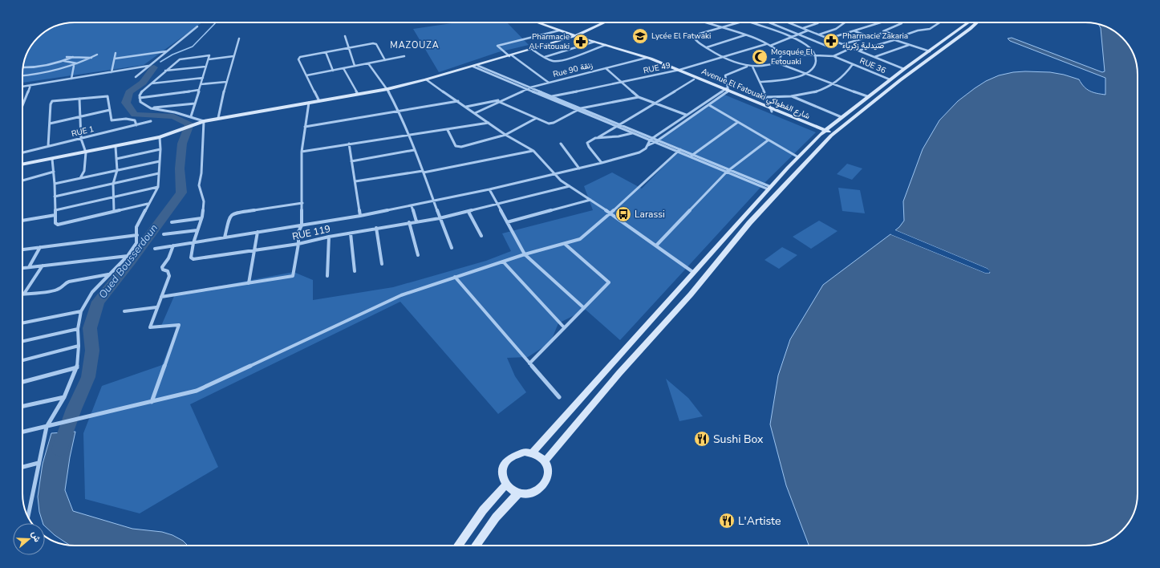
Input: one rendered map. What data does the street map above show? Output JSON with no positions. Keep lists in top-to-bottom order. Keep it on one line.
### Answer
{"streets":{"main road":["Avenue El Fatouaki شارع الفطواكي"],"street":["RUE 36","RUE 49","Rue 90 زنقة","RUE 1","RUE 119"]},"crossings":[["RUE 49","Avenue El Fatouaki شارع الفطواكي"],["Rue 90 زنقة","Avenue El Fatouaki شارع الفطواكي"]],"districts":["MAZOUZA"],"water":["Oued Bousserdoun"],"places":{"school or university":["Lycée El Fatwaki"],"pharmacy":["Pharmacie Zakaria صيدلية زكرياء","Pharmacie Al Fatouaki"],"mosque":["Mosquée El Fetouaki"],"bus stop":["Larassi"],"restaurant":["Sushi Box","L'Artiste"]},"north":"right"}
